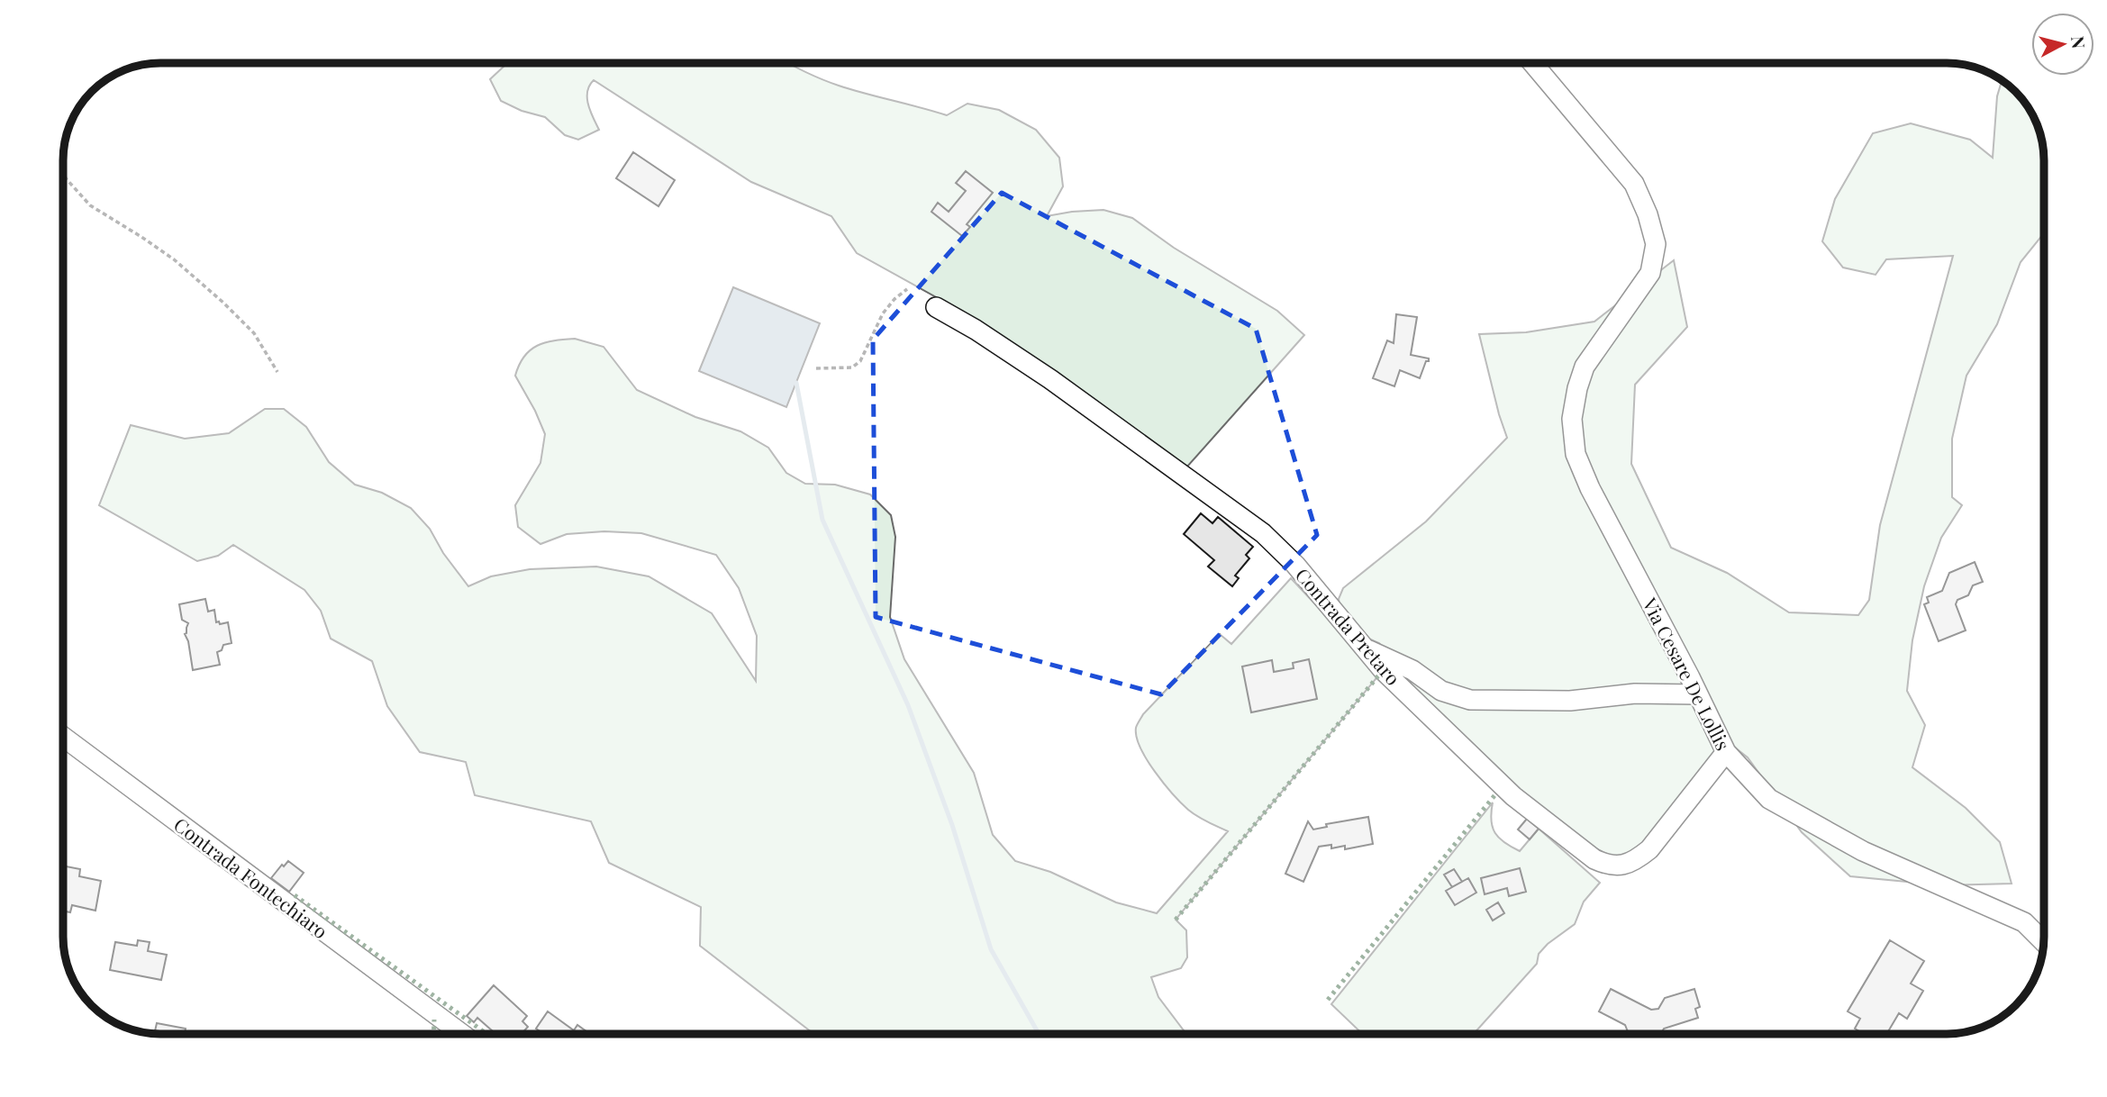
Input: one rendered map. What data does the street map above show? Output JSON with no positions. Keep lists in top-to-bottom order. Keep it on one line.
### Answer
{"streets":{"street":["Contrada Pretaro","Via Cesare De Lollis","Contrada Fontechiaro"]},"crossings":[["Contrada Pretaro","Via Cesare De Lollis"]],"north":"right"}
